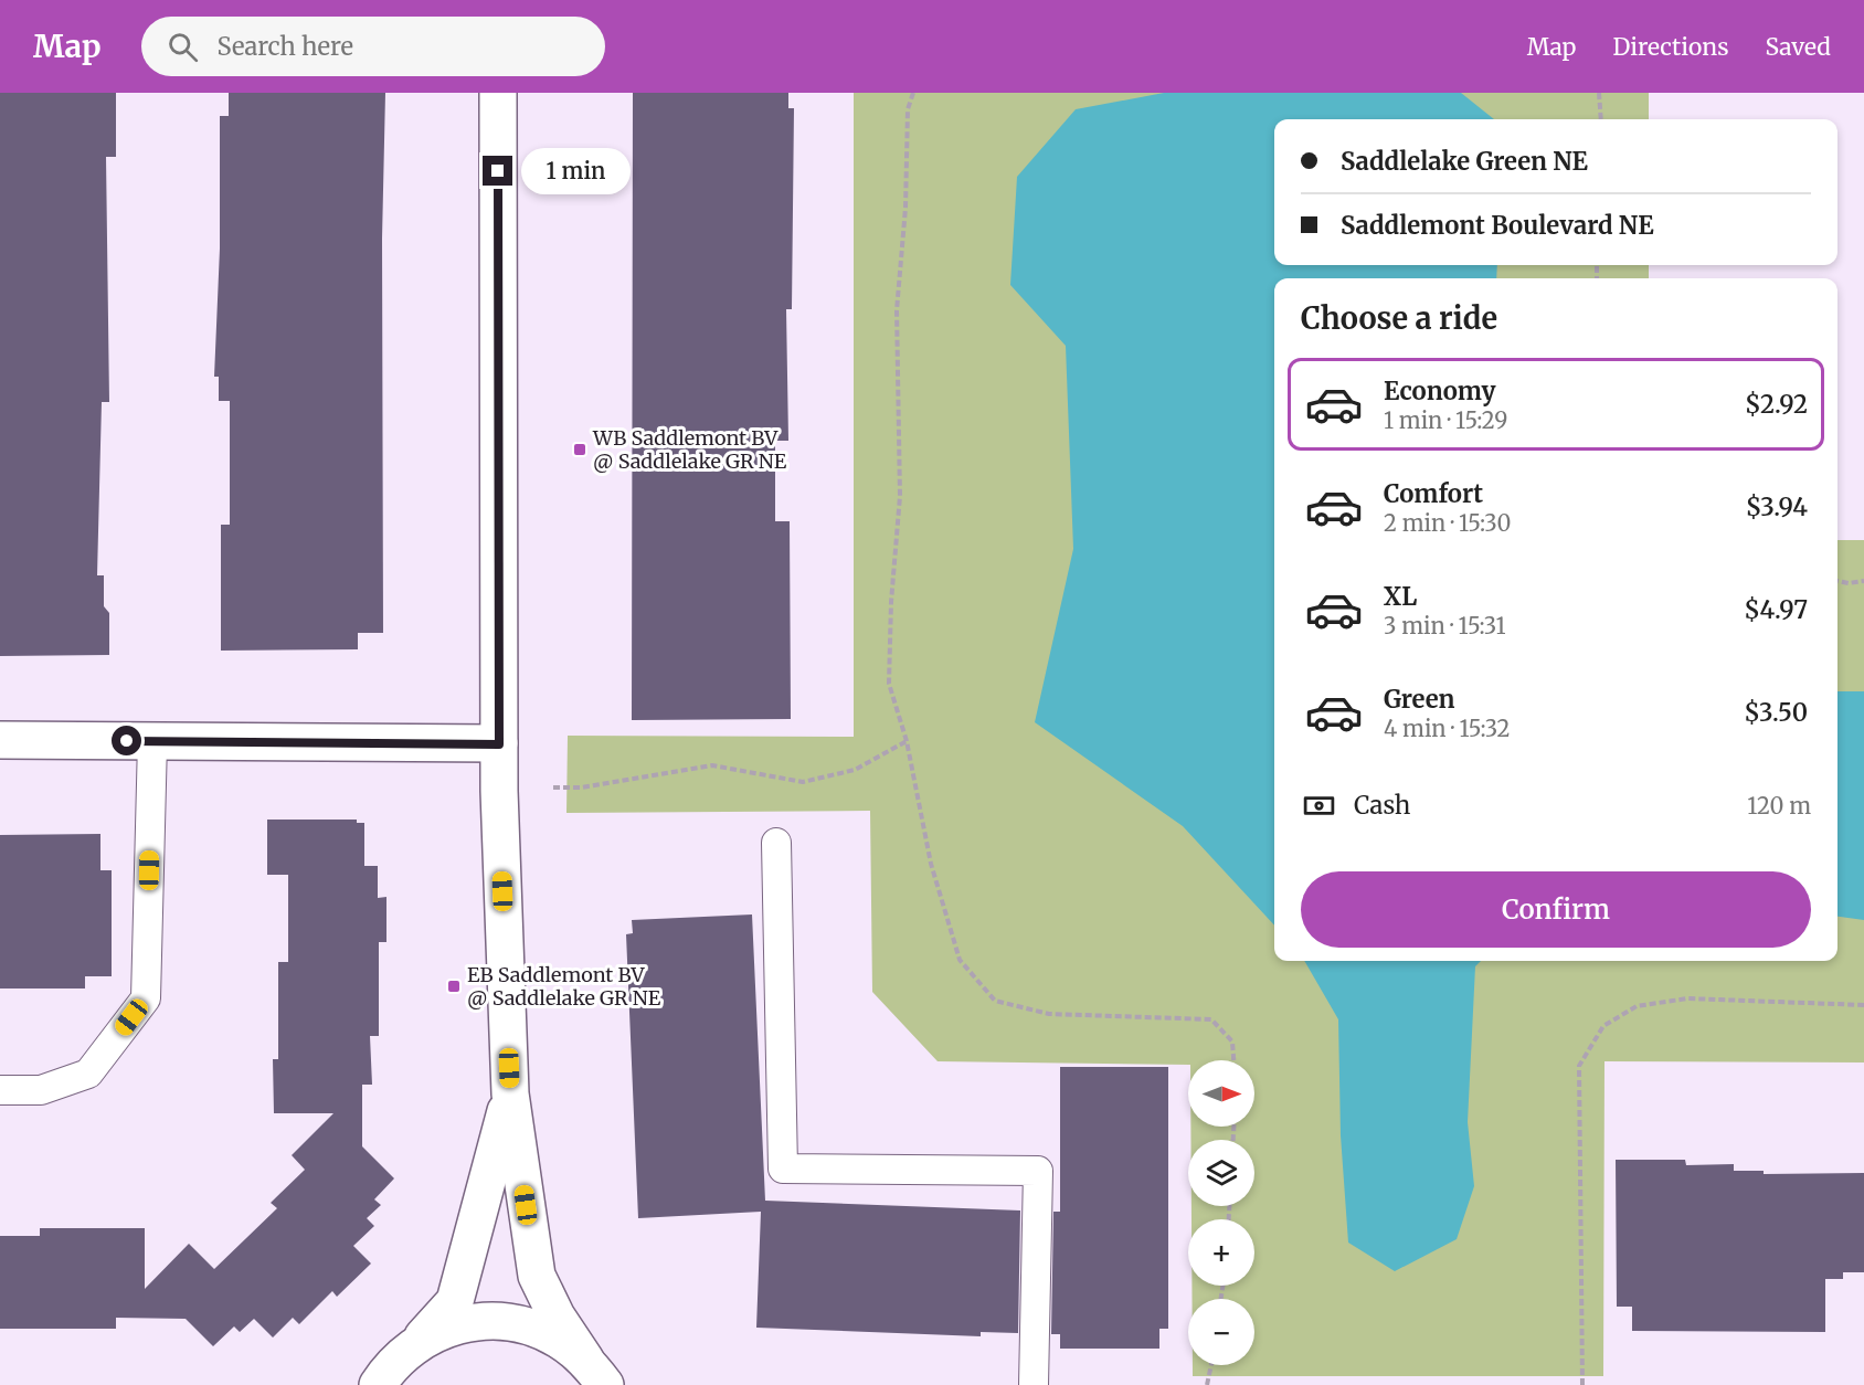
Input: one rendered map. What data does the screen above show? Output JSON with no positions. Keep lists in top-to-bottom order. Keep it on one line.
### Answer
{"places":{"transit":["WB Saddlemont BV @ Saddlelake GR NE","EB Saddlemont BV @ Saddlelake GR NE"]},"north":"right","page":{"header":"Map","search":"Search here","nav":["Map","Directions","Saved"],"banner":["Saddlelake Green NE","Saddlemont Boulevard NE"],"bubble":"1 min","heading":"Choose a ride","list":[{"name":"Economy","note":"1 min · 15:29","value":"$2.92"},{"name":"Comfort","note":"2 min · 15:30","value":"$3.94"},{"name":"XL","note":"3 min · 15:31","value":"$4.97"},{"name":"Green","note":"4 min · 15:32","value":"$3.50"}],"pay":["Cash","120 m"],"buttons":"Confirm","map_buttons":["+","−"]}}
